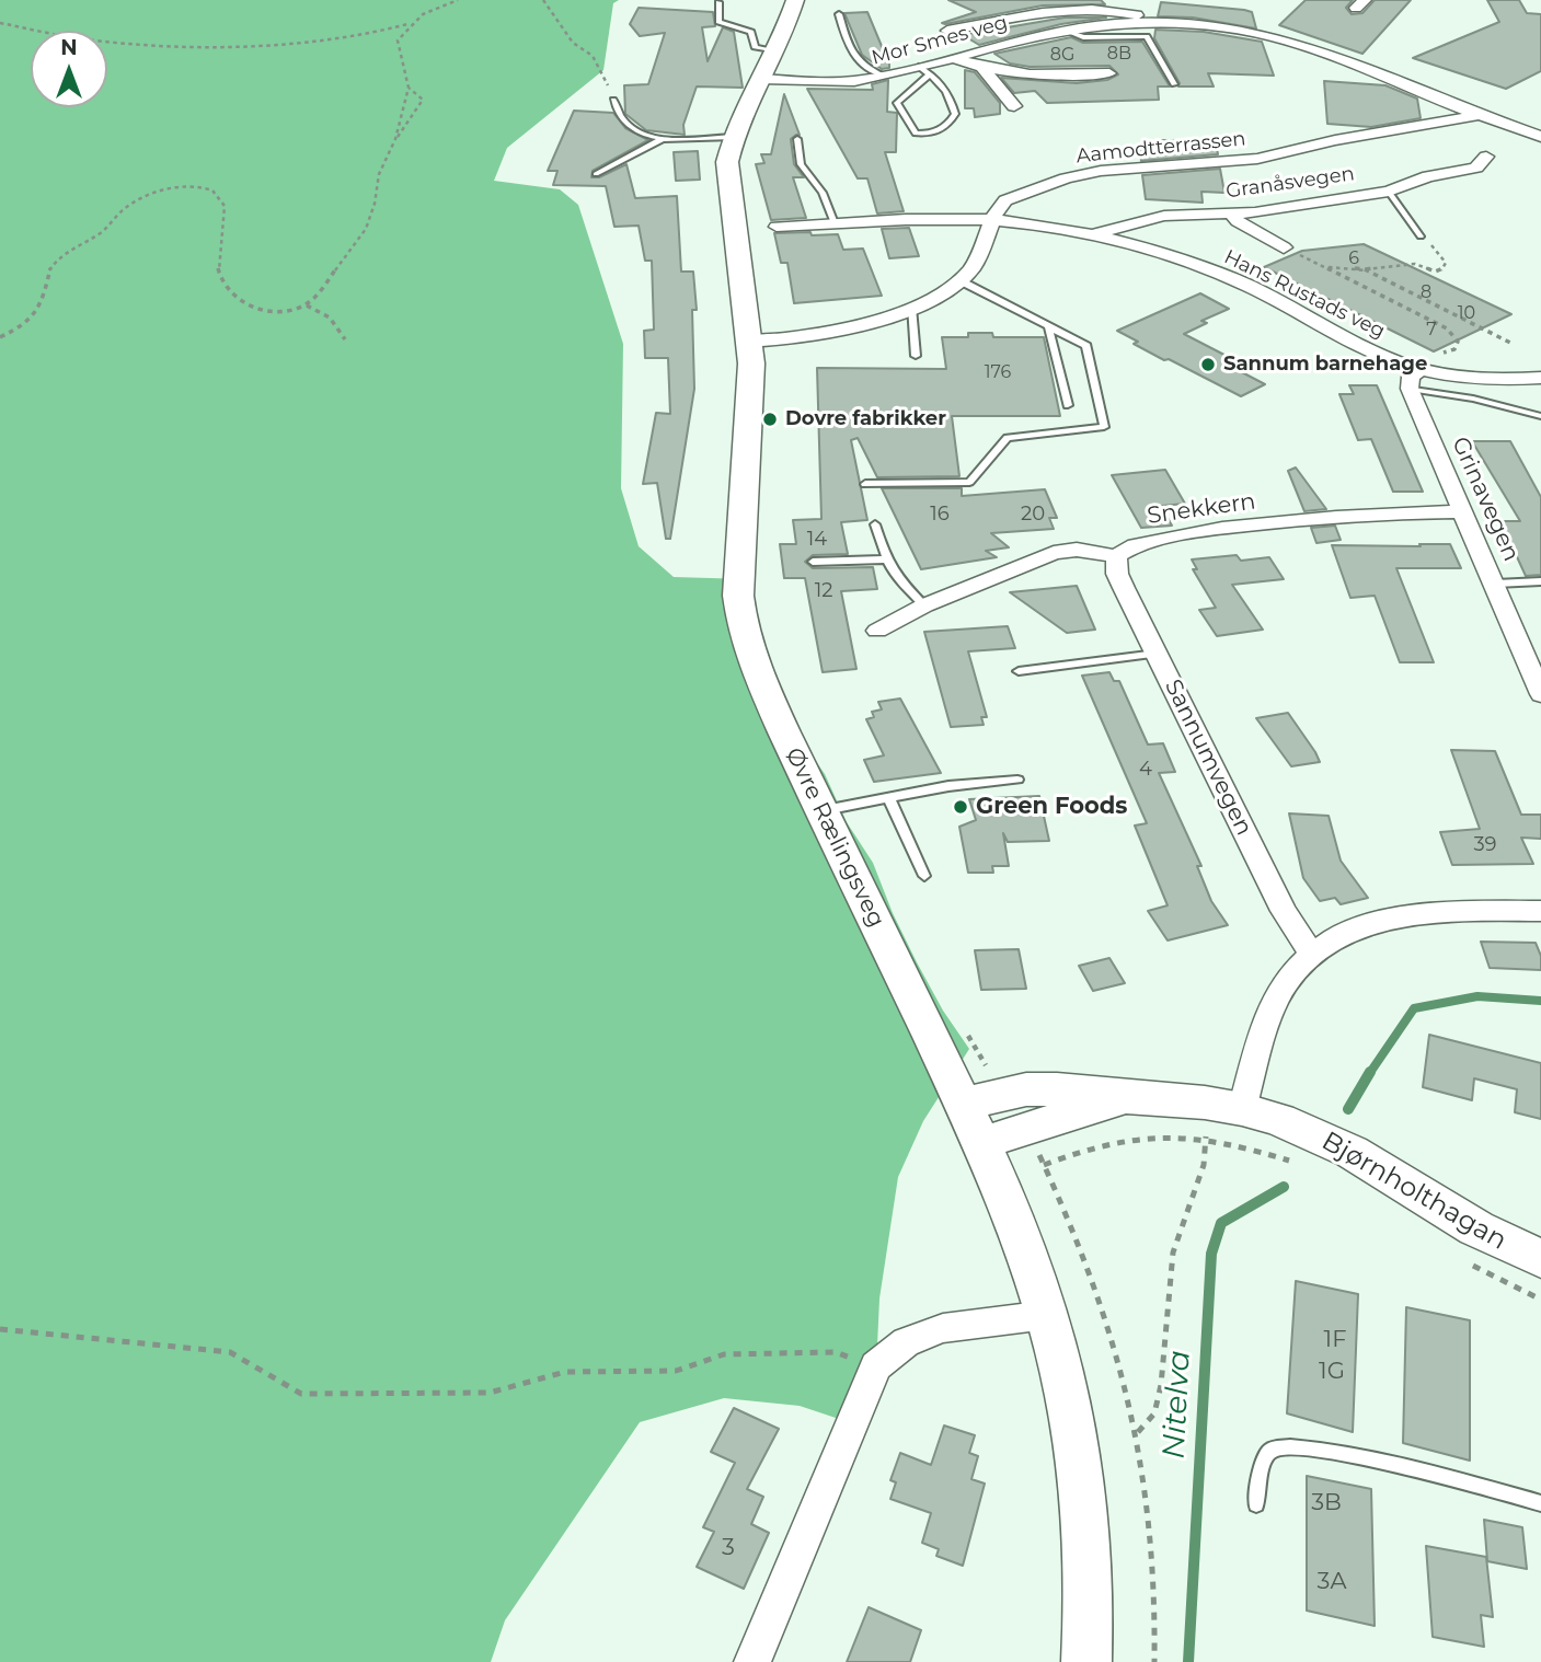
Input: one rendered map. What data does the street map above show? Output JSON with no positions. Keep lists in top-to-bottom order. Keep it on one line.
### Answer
{"streets":{"main road":["Øvre Rælingsveg","Bjørnholthagan"],"street":["Mor Smes veg","Aamodtterrassen","Granåsvegen","Hans Rustads veg","Grinavegen","Snekkern","Sannumvegen"]},"crossings":[["Mor Smes veg","Aamodtterrassen"],["Mor Smes veg","Øvre Rælingsveg"],["Aamodtterrassen","Hans Rustads veg"],["Aamodtterrassen","Øvre Rælingsveg"],["Granåsvegen","Hans Rustads veg"],["Grinavegen","Snekkern"],["Snekkern","Sannumvegen"],["Øvre Rælingsveg","Bjørnholthagan"]],"water":["Nitelva"],"places":["Sannum barnehage","Dovre fabrikker","Green Foods"],"house_numbers":["8B","8G","6","8","10","7","176","16","20","14","12","4","39","1F","1G","3B","3","3A"],"north":"top"}
